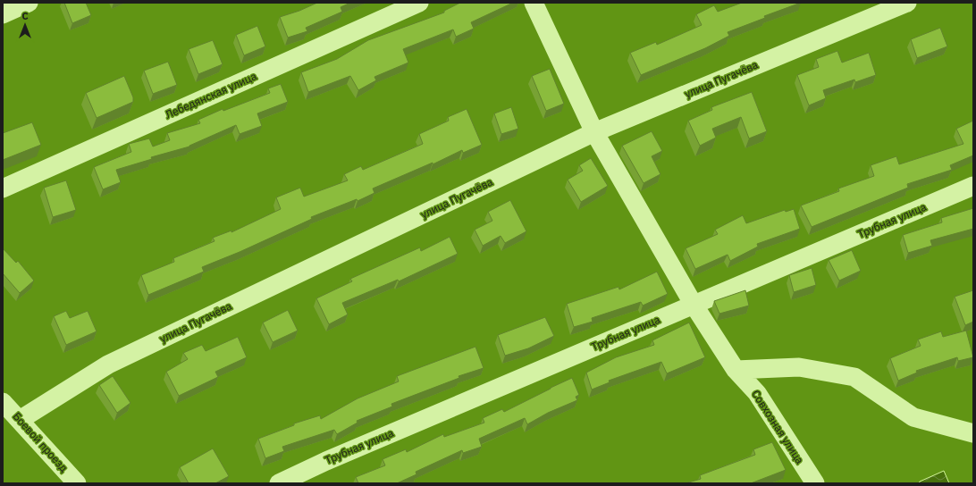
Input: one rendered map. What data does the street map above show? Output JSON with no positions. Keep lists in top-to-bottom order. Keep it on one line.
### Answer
{"streets":{"street":["улица Пугачёва","Лебедянская улица","Трубная улица","Совхозная улица","Боевой проезд"]},"crossings":[["улица Пугачёва","Совхозная улица"],["улица Пугачёва","Боевой проезд"],["Трубная улица","Совхозная улица"]],"north":"top"}
